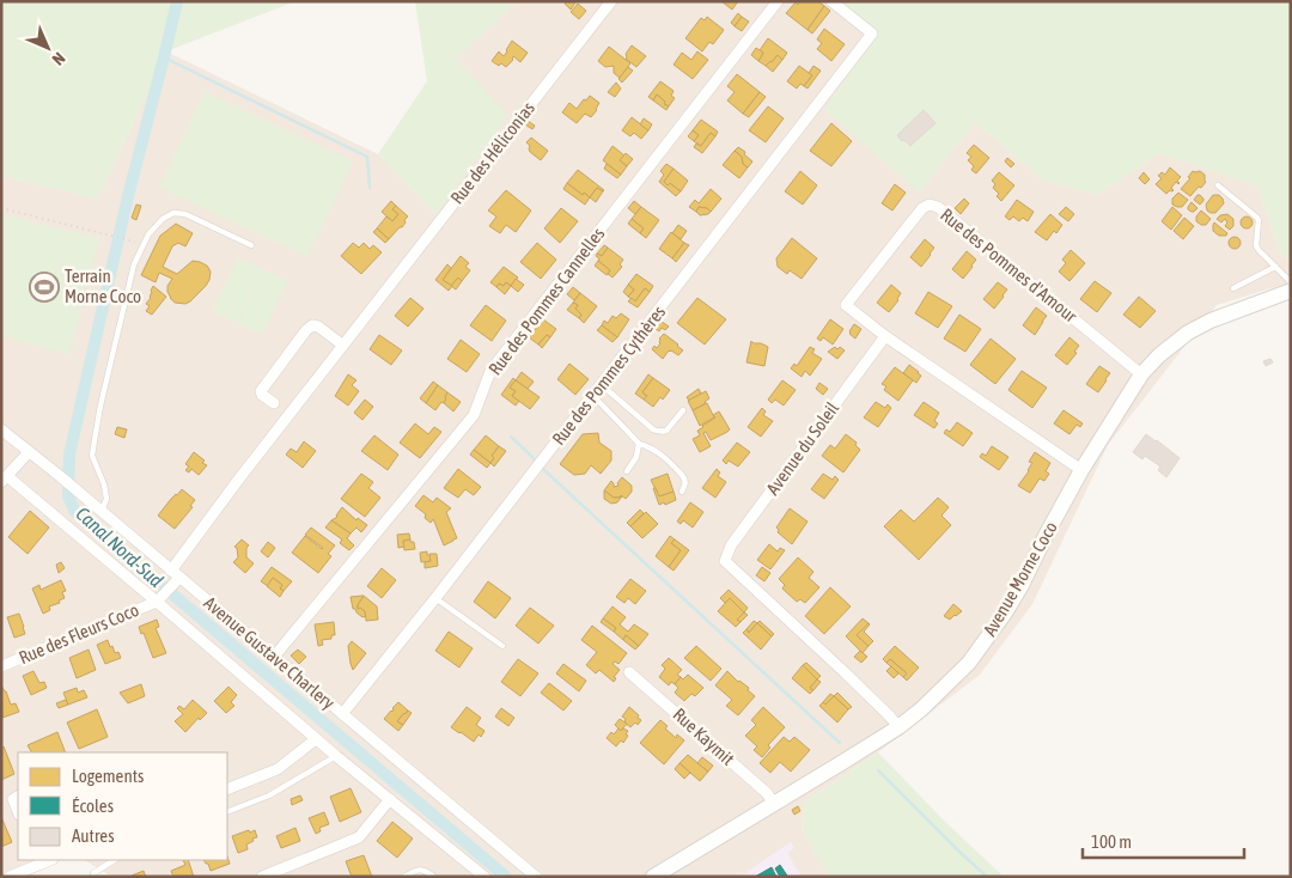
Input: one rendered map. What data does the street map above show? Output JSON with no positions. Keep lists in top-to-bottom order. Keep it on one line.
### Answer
{"streets":{"street":["Rue des Héliconias","Rue des Pommes d'Amour","Rue des Pommes Cannelles","Rue des Pommes Cythères","Avenue du Soleil","Avenue Morne Coco","Rue des Fleurs Coco","Avenue Gustave Charlery","Rue Kaymit"]},"crossings":[["Rue des Héliconias","Rue des Fleurs Coco"],["Rue des Héliconias","Avenue Gustave Charlery"],["Rue des Pommes d'Amour","Avenue du Soleil"],["Rue des Pommes d'Amour","Avenue Morne Coco"],["Rue des Pommes Cannelles","Avenue Gustave Charlery"],["Rue des Pommes Cythères","Avenue Gustave Charlery"],["Avenue du Soleil","Avenue Morne Coco"],["Avenue Morne Coco","Rue Kaymit"],["Rue des Fleurs Coco","Avenue Gustave Charlery"]],"water":["Canal Nord-Sud"],"places":{"sports":["Terrain Morne Coco"]},"legend":["Logements","Écoles","Autres"],"scale_bar":"100 m","north":"bottom right"}
